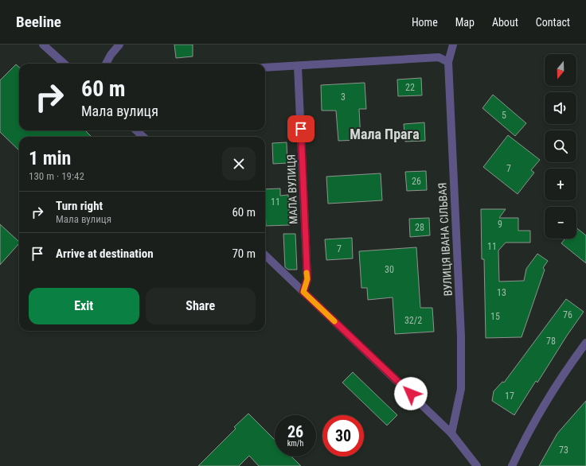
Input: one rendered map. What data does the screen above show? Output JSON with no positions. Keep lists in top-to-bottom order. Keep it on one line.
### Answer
{"streets":{"street":["МАЛА ВУЛИЦЯ","ВУЛИЦЯ ІВАНА СІЛЬВАЯ"]},"districts":["Мала Прага"],"house_numbers":["22","3","5","7","26","11","9","28","11","7","30","13","76","15","32/2","78","17","73"],"north":"bottom","page":{"header":"Beeline","nav":["Home","Map","About","Contact"],"map_buttons":["+","−"],"turn":["60 m","Мала вулиця"],"heading":["1 min","130 m · 19:42"],"list":[{"name":"Turn right","note":"Мала вулиця","value":"60 m"},{"name":"Arrive at destination","value":"70 m"}],"buttons":["Exit","Share"],"speed":"26 km/h","limit":"30"}}
